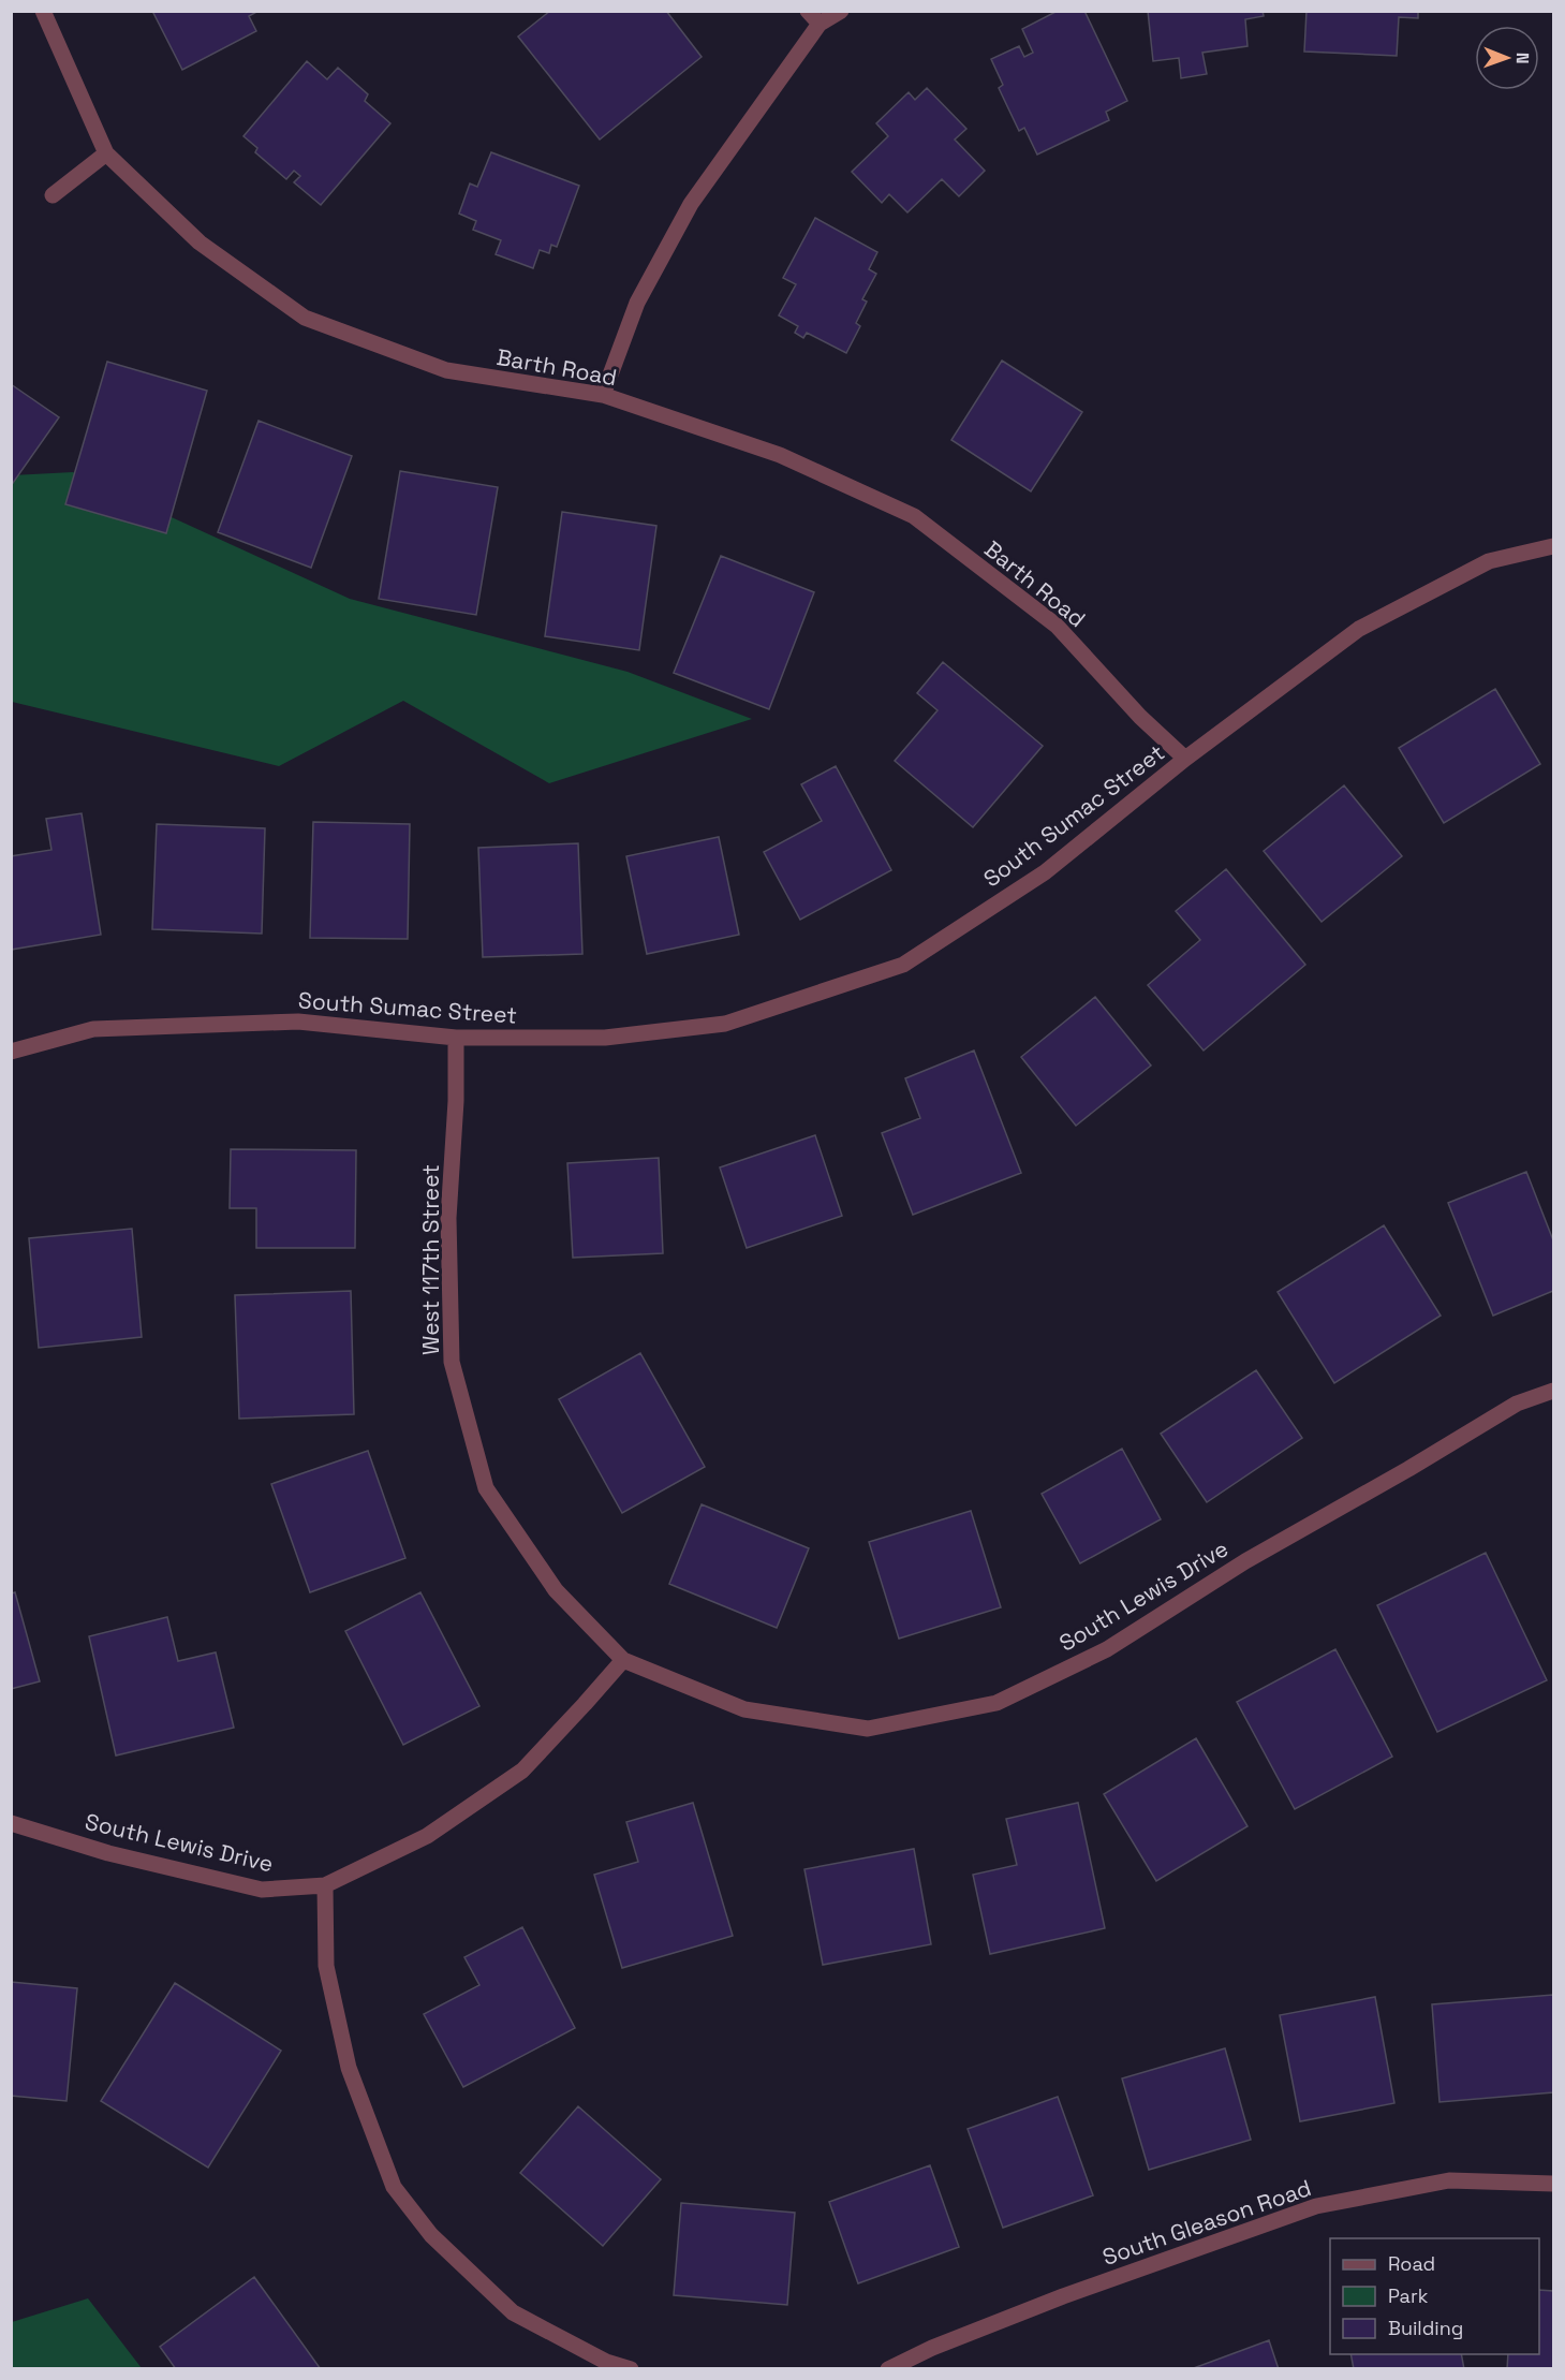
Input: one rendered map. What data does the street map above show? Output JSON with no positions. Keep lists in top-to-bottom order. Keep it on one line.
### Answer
{"streets":{"street":["Barth Road","South Sumac Street","West 117th Street","South Lewis Drive","South Gleason Road"]},"crossings":[["Barth Road","South Sumac Street"],["South Sumac Street","West 117th Street"],["West 117th Street","South Lewis Drive"]],"legend":["Road","Park","Building"],"north":"right"}
